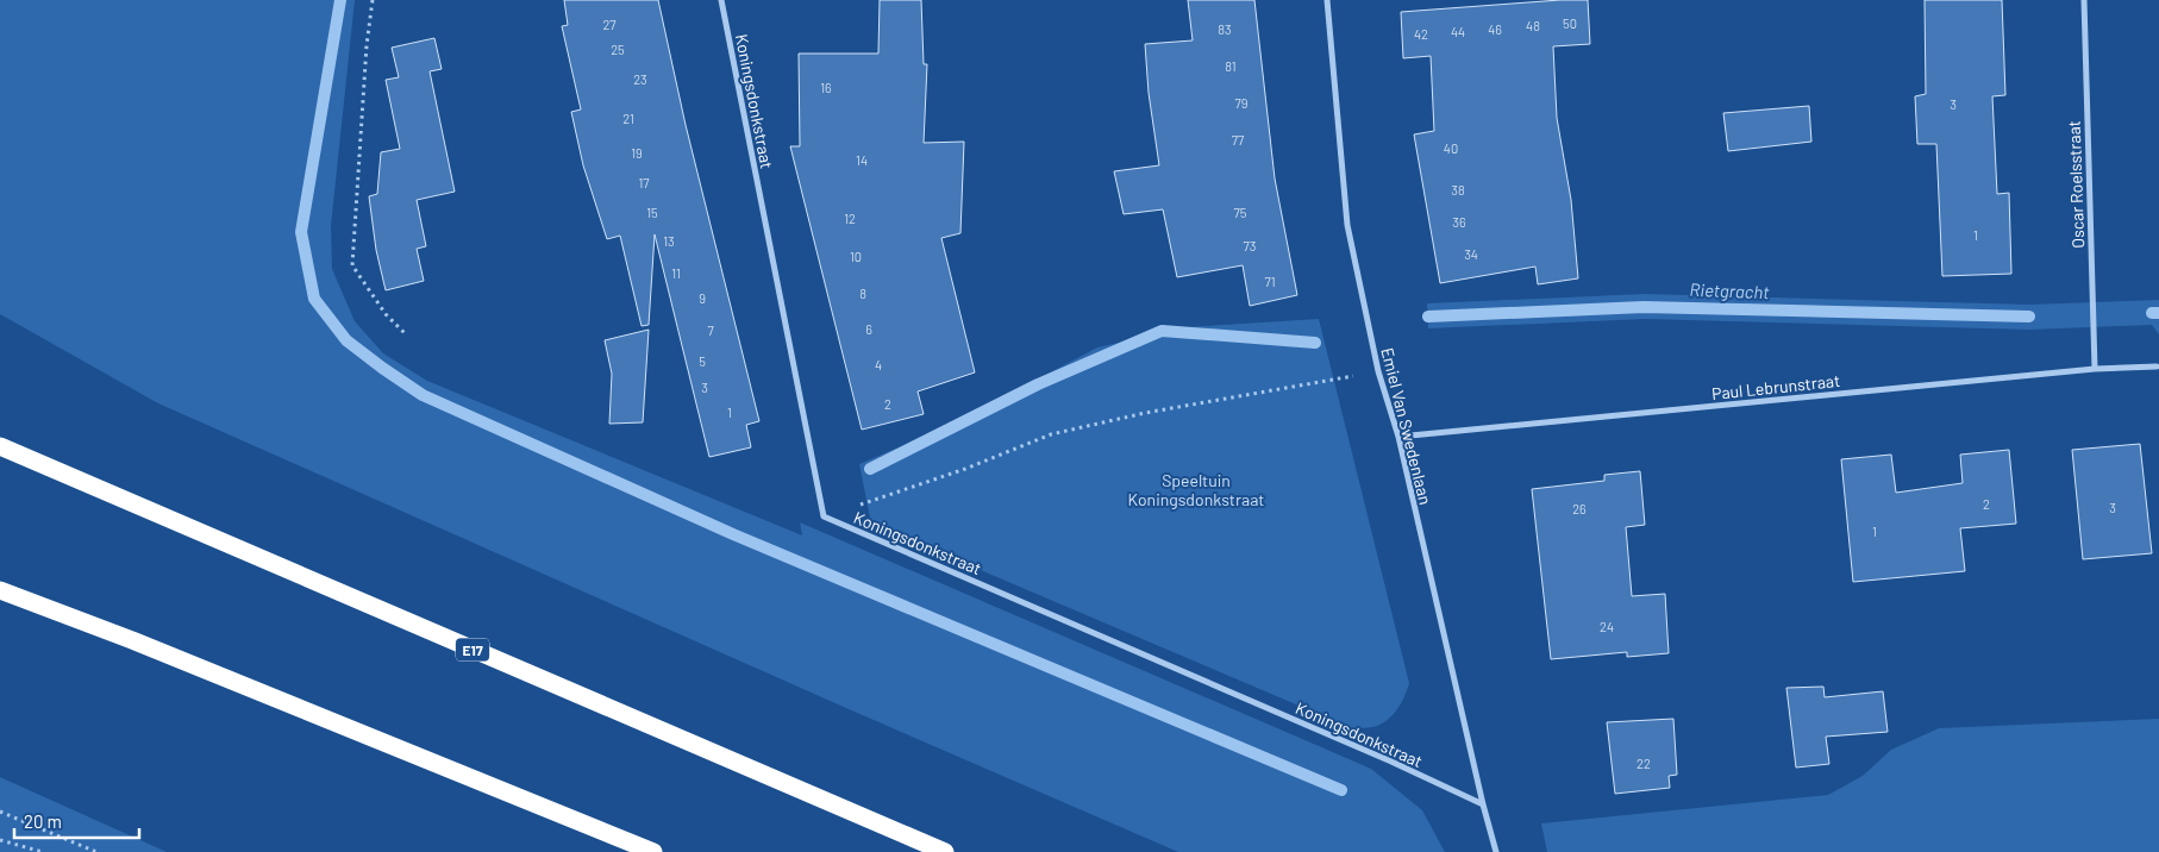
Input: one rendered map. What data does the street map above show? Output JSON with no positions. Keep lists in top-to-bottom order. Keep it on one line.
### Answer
{"streets":{"highway":["E17"],"street":["Koningsdonkstraat","Oscar Roelsstraat","Paul Lebrunstraat","Emiel Van Swedenlaan"]},"crossings":[["Koningsdonkstraat","Emiel Van Swedenlaan"],["Oscar Roelsstraat","Paul Lebrunstraat"],["Paul Lebrunstraat","Emiel Van Swedenlaan"]],"water":["Rietgracht"],"parks":["Speeltuin Koningsdonkstraat"],"house_numbers":["50","27","48","83","46","44","42","25","81","23","16","79","3","21","77","40","19","14","17","38","15","75","12","36","1","13","73","34","10","11","71","8","9","6","7","5","4","3","2","1","2","3","26","1","24","22"],"scale_bar":"20 m"}
